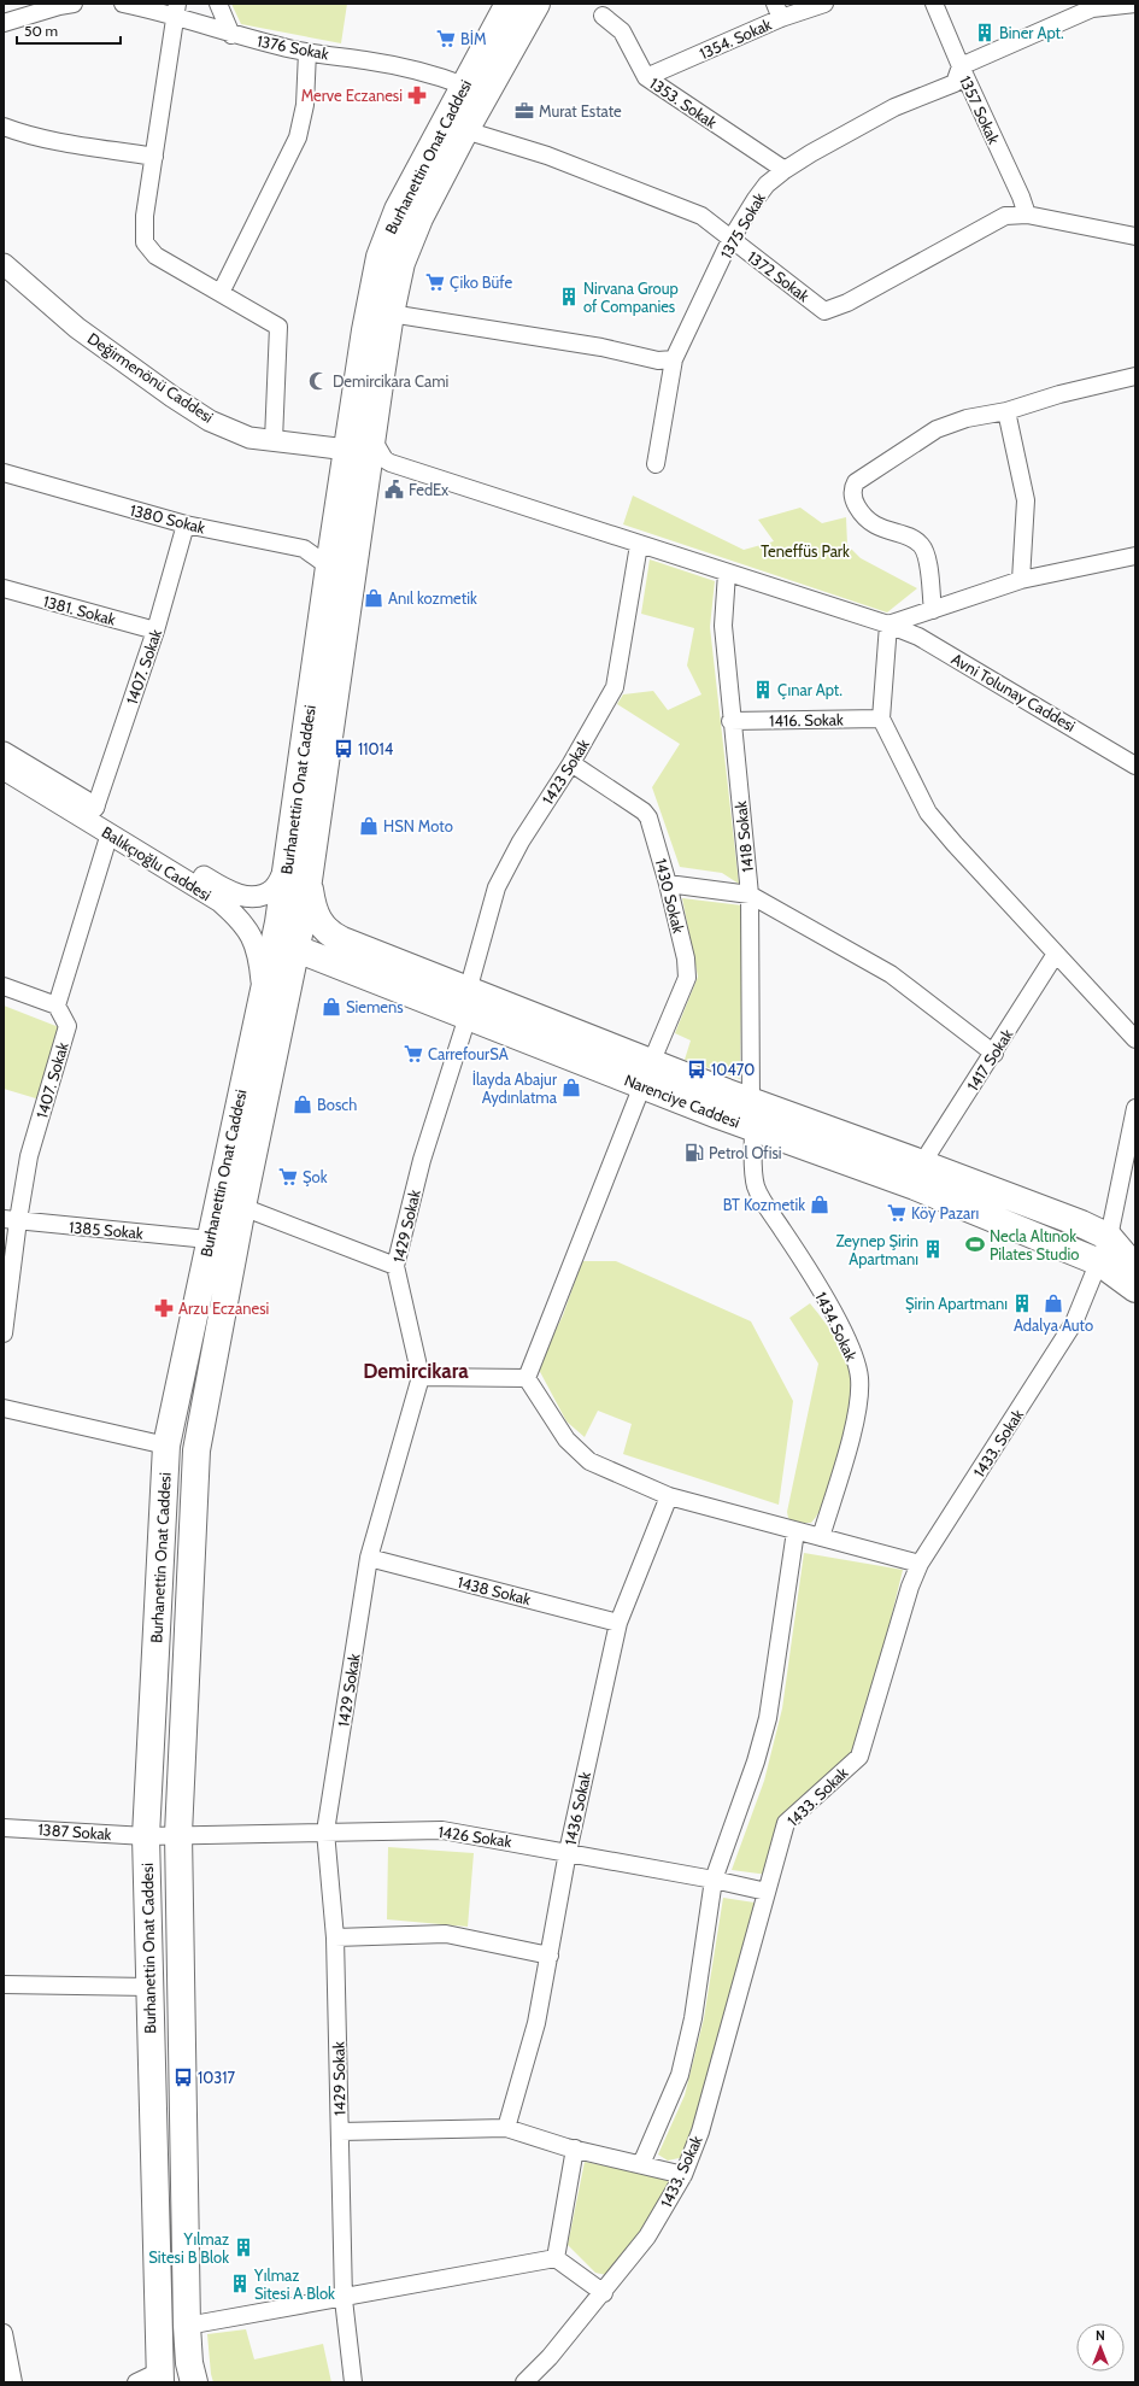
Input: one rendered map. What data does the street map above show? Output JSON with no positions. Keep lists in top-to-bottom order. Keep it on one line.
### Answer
{"streets":{"main road":["Burhanettin Onat Caddesi","Narenciye Caddesi"],"street":["1354. Sokak","1376 Sokak","1353. Sokak","1357 Sokak","1375 Sokak","1372 Sokak","Değirmenönü Caddesi","1380 Sokak","1381. Sokak","1407. Sokak","Avni Tolunay Caddesi","1416. Sokak","1423 Sokak","1418 Sokak","Balıkçıoğlu Caddesi","1430 Sokak","1417 Sokak","1429 Sokak","1385 Sokak","1434 Sokak","1433. Sokak","1438 Sokak","1436 Sokak","1387 Sokak","1426 Sokak"]},"crossings":[["1354. Sokak","1353. Sokak"],["1376 Sokak","Burhanettin Onat Caddesi"],["1353. Sokak","1375 Sokak"],["1357 Sokak","1375 Sokak"],["1357 Sokak","1372 Sokak"],["Burhanettin Onat Caddesi","1372 Sokak"],["Burhanettin Onat Caddesi","Değirmenönü Caddesi"],["Burhanettin Onat Caddesi","1380 Sokak"],["Burhanettin Onat Caddesi","Avni Tolunay Caddesi"],["Burhanettin Onat Caddesi","Balıkçıoğlu Caddesi"],["Burhanettin Onat Caddesi","Narenciye Caddesi"],["Burhanettin Onat Caddesi","1385 Sokak"],["Burhanettin Onat Caddesi","1387 Sokak"],["Burhanettin Onat Caddesi","1426 Sokak"],["1375 Sokak","1372 Sokak"],["1380 Sokak","1407. Sokak"],["1381. Sokak","1407. Sokak"],["1407. Sokak","Balıkçıoğlu Caddesi"],["1407. Sokak","1385 Sokak"],["Avni Tolunay Caddesi","1423 Sokak"],["Avni Tolunay Caddesi","1418 Sokak"],["1416. Sokak","1418 Sokak"],["1423 Sokak","1430 Sokak"],["1423 Sokak","Narenciye Caddesi"],["1423 Sokak","1429 Sokak"],["1418 Sokak","Narenciye Caddesi"],["1430 Sokak","Narenciye Caddesi"],["1417 Sokak","Narenciye Caddesi"],["Narenciye Caddesi","1429 Sokak"],["Narenciye Caddesi","1434 Sokak"],["Narenciye Caddesi","1433. Sokak"],["1429 Sokak","1438 Sokak"],["1429 Sokak","1426 Sokak"],["1433. Sokak","1426 Sokak"],["1438 Sokak","1436 Sokak"],["1436 Sokak","1426 Sokak"],["1387 Sokak","1426 Sokak"]],"districts":["Demircikara"],"parks":["Teneffüs Park"],"places":{"building":["Biner Apt.","Nirvana Group of Companies","Çınar Apt.","Zeynep Şirin Apartmanı","Şirin Apartmanı","Yılmaz Sitesi B Blok","Yılmaz Sitesi A Blok"],"supermarket":["BİM","Çiko Büfe","CarrefourSA","Şok","Köy Pazarı"],"pharmacy":["Merve Eczanesi","Arzu Eczanesi"],"office":["Murat Estate"],"mosque":["Demircikara Cami"],"public building":["FedEx"],"shop":["Anıl kozmetik","HSN Moto","Siemens","İlayda Abajur Aydınlatma","Bosch","BT Kozmetik","Adalya Auto"],"bus stop":["11014","10470","10317"],"fuel station":["Petrol Ofisi"],"sports":["Necla Altınok Pilates Studio"]},"scale_bar":"50 m","north":"top"}
